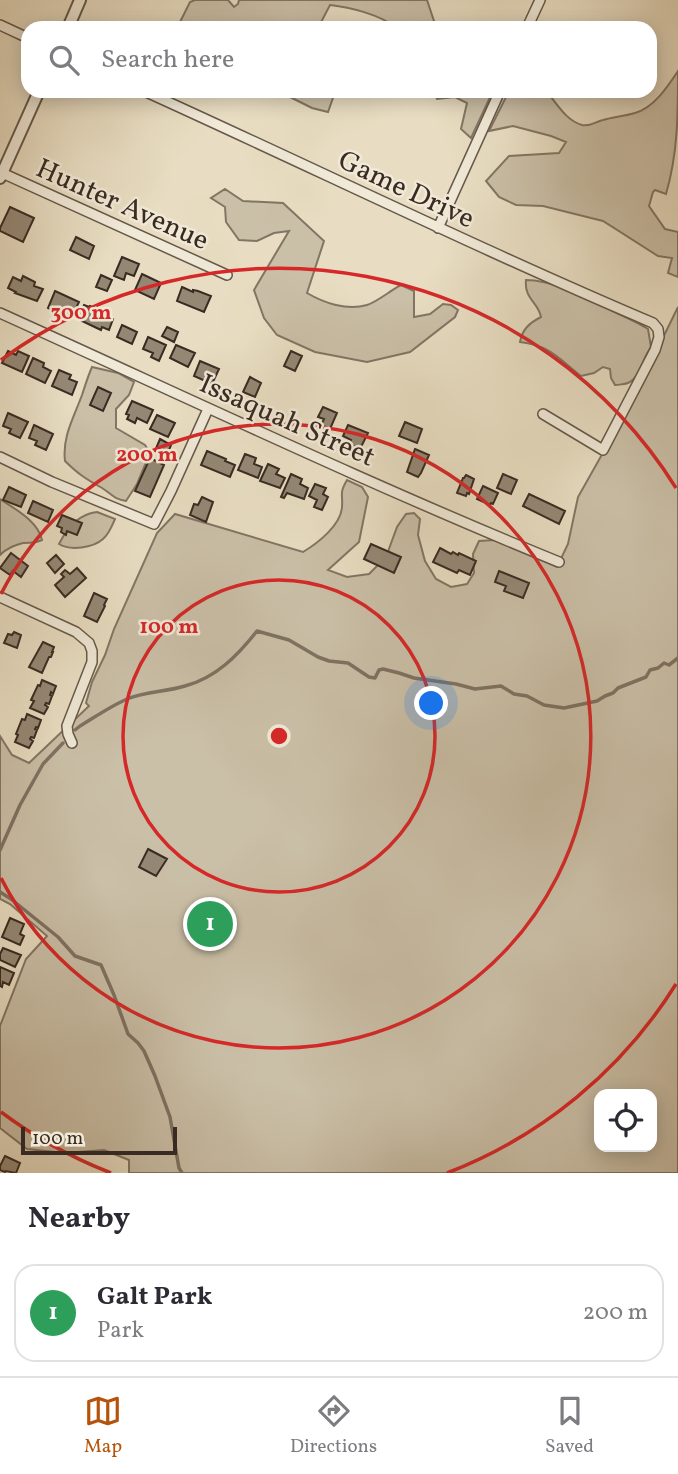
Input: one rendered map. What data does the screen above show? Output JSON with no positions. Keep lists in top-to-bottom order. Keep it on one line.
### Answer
{"streets":{"street":["Game Drive","Hunter Avenue","Issaquah Street"]},"scale_bar":"100 m","page":{"search":"Search here","pins":"1","scale":"100 m","heading":"Nearby","list":[{"mark":"1","name":"Galt Park","note":"Park","value":"200 m"}],"nav":["Map","Directions","Saved"]},"rings":["300 m","200 m","100 m"]}
